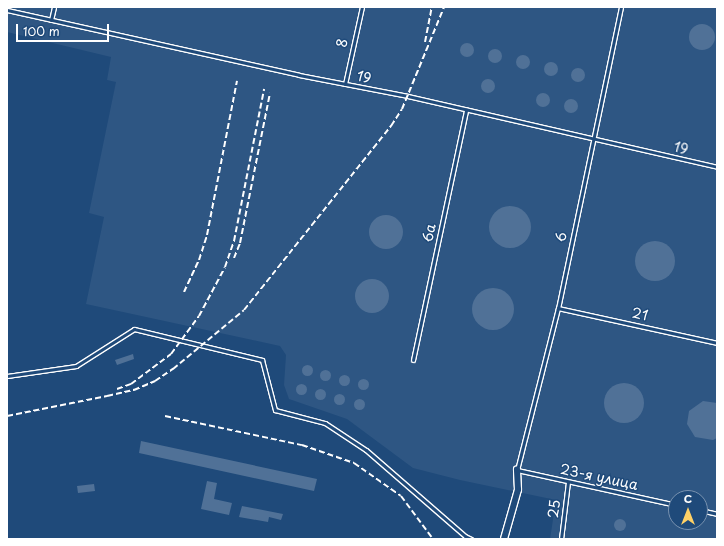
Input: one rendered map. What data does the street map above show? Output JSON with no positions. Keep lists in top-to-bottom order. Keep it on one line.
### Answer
{"streets":{"lane":["8","19","6a","6","21","23-я улица","25"]},"crossings":[["8","19"],["19","6a"],["19","6"],["6","21"],["6","23-я улица"],["23-я улица","25"]],"scale_bar":"100 m","north":"top"}
